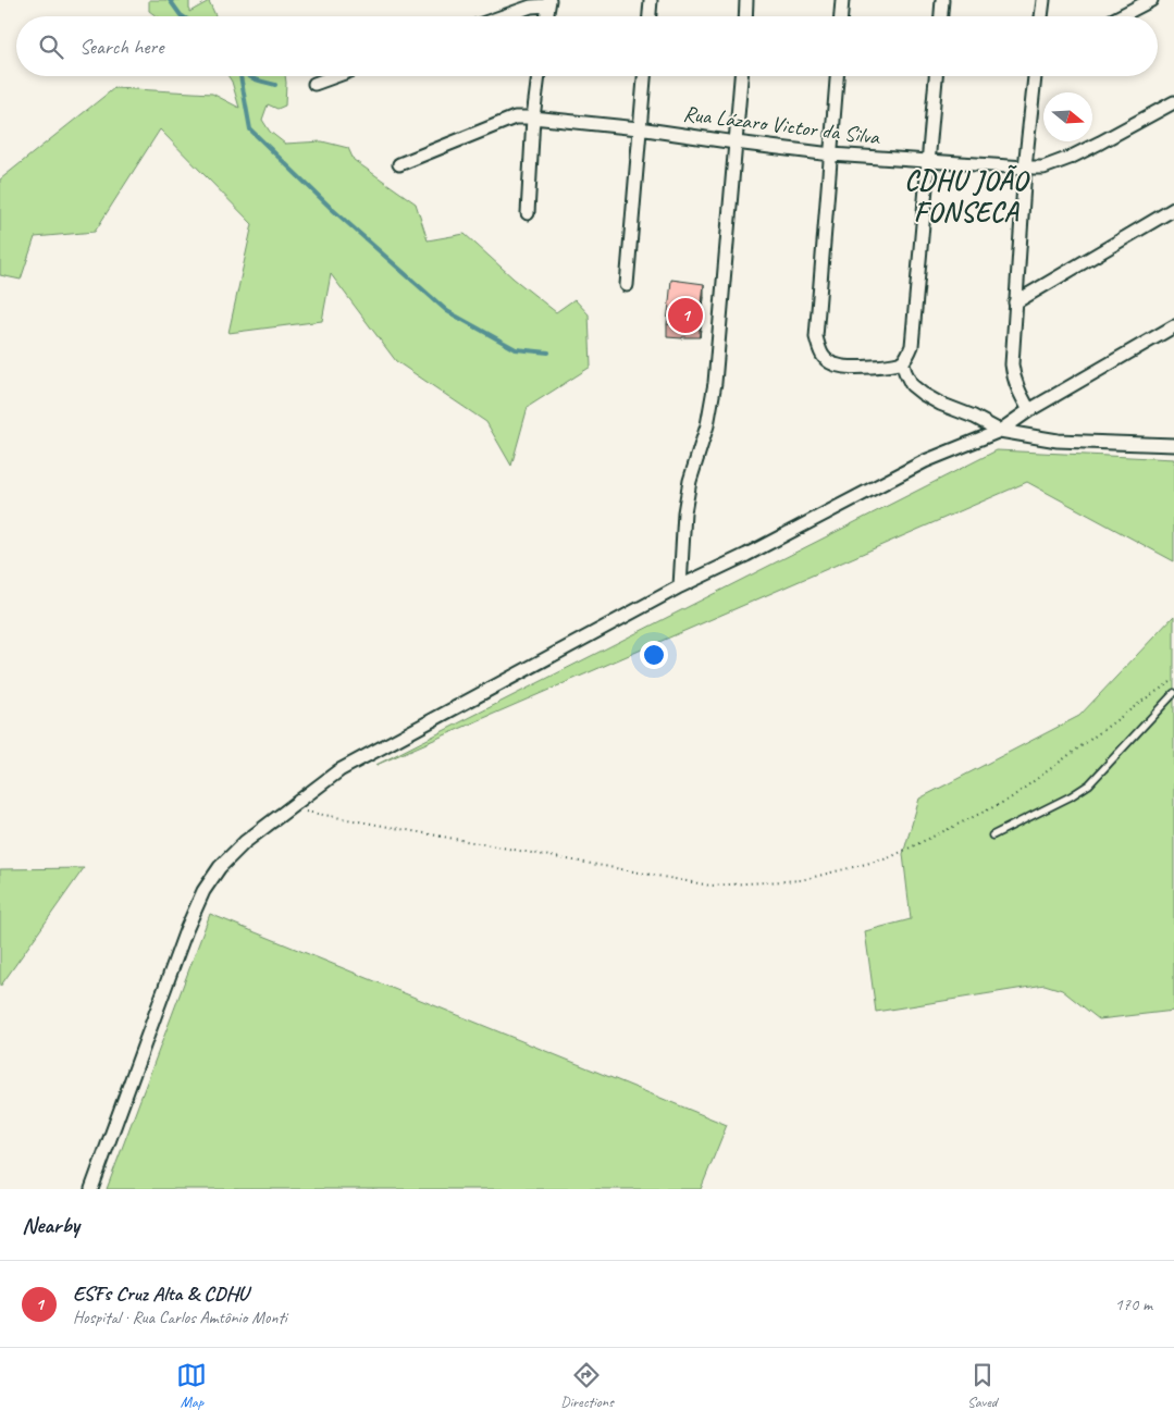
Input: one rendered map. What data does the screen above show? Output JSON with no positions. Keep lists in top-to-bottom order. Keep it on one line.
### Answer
{"streets":{"street":["Rua Lázaro Victor da Silva"]},"districts":["CDHU JOÃO FONSECA"],"north":"right","page":{"search":"Search here","pins":"1","heading":"Nearby","list":[{"mark":"1","name":"ESFs Cruz Alta & CDHU","note":"Hospital · Rua Carlos Amtônio Monti","value":"170 m"}],"nav":["Map","Directions","Saved"]}}
